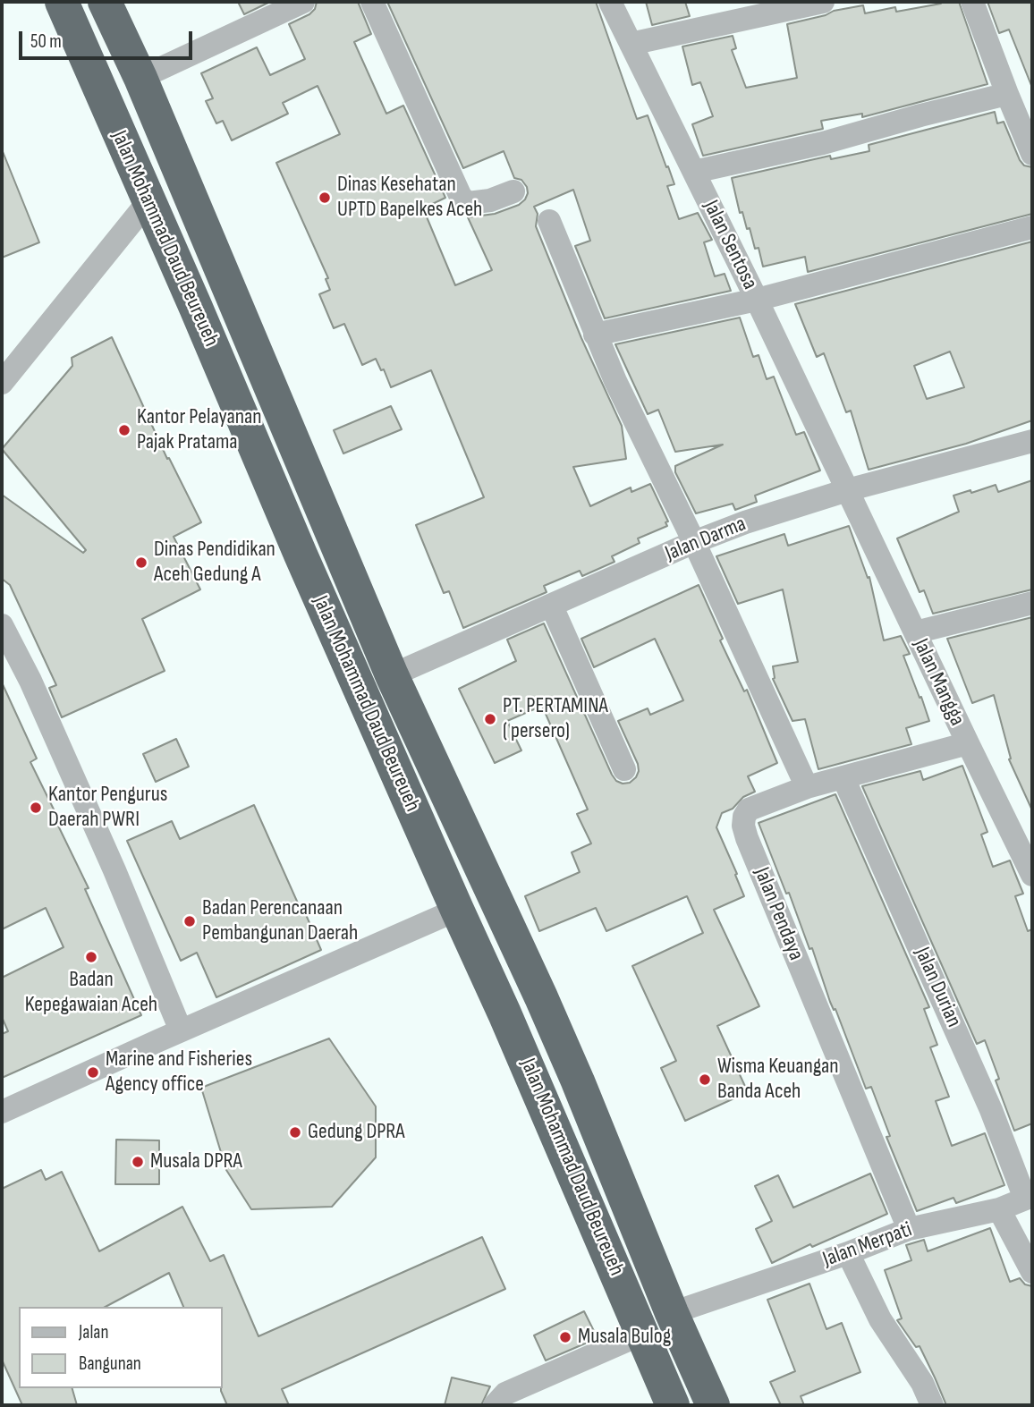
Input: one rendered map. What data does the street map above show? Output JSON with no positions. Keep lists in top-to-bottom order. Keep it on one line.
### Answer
{"streets":{"highway":["Jalan Mohammad Daud Beureueh"],"street":["Jalan Sentosa","Jalan Darma","Jalan Mangga","Jalan Pendaya","Jalan Durian","Jalan Merpati"]},"crossings":[["Jalan Mohammad Daud Beureueh","Jalan Darma"],["Jalan Mohammad Daud Beureueh","Jalan Merpati"],["Jalan Sentosa","Jalan Darma"],["Jalan Sentosa","Jalan Mangga"],["Jalan Darma","Jalan Mangga"],["Jalan Mangga","Jalan Pendaya"],["Jalan Pendaya","Jalan Durian"],["Jalan Pendaya","Jalan Merpati"],["Jalan Durian","Jalan Merpati"]],"places":["Dinas Kesehatan UPTD Bapelkes Aceh","Kantor Pelayanan Pajak Pratama","Dinas Pendidikan Aceh Gedung A","PT. PERTAMINA ( persero)","Kantor Pengurus Daerah PWRI","Badan Perencanaan Pembangunan Daerah","Badan Kepegawaian Aceh","Marine and Fisheries Agency office","Wisma Keuangan Banda Aceh","Gedung DPRA","Musala DPRA","Musala Bulog"],"legend":["Jalan","Bangunan"],"scale_bar":"50 m"}
